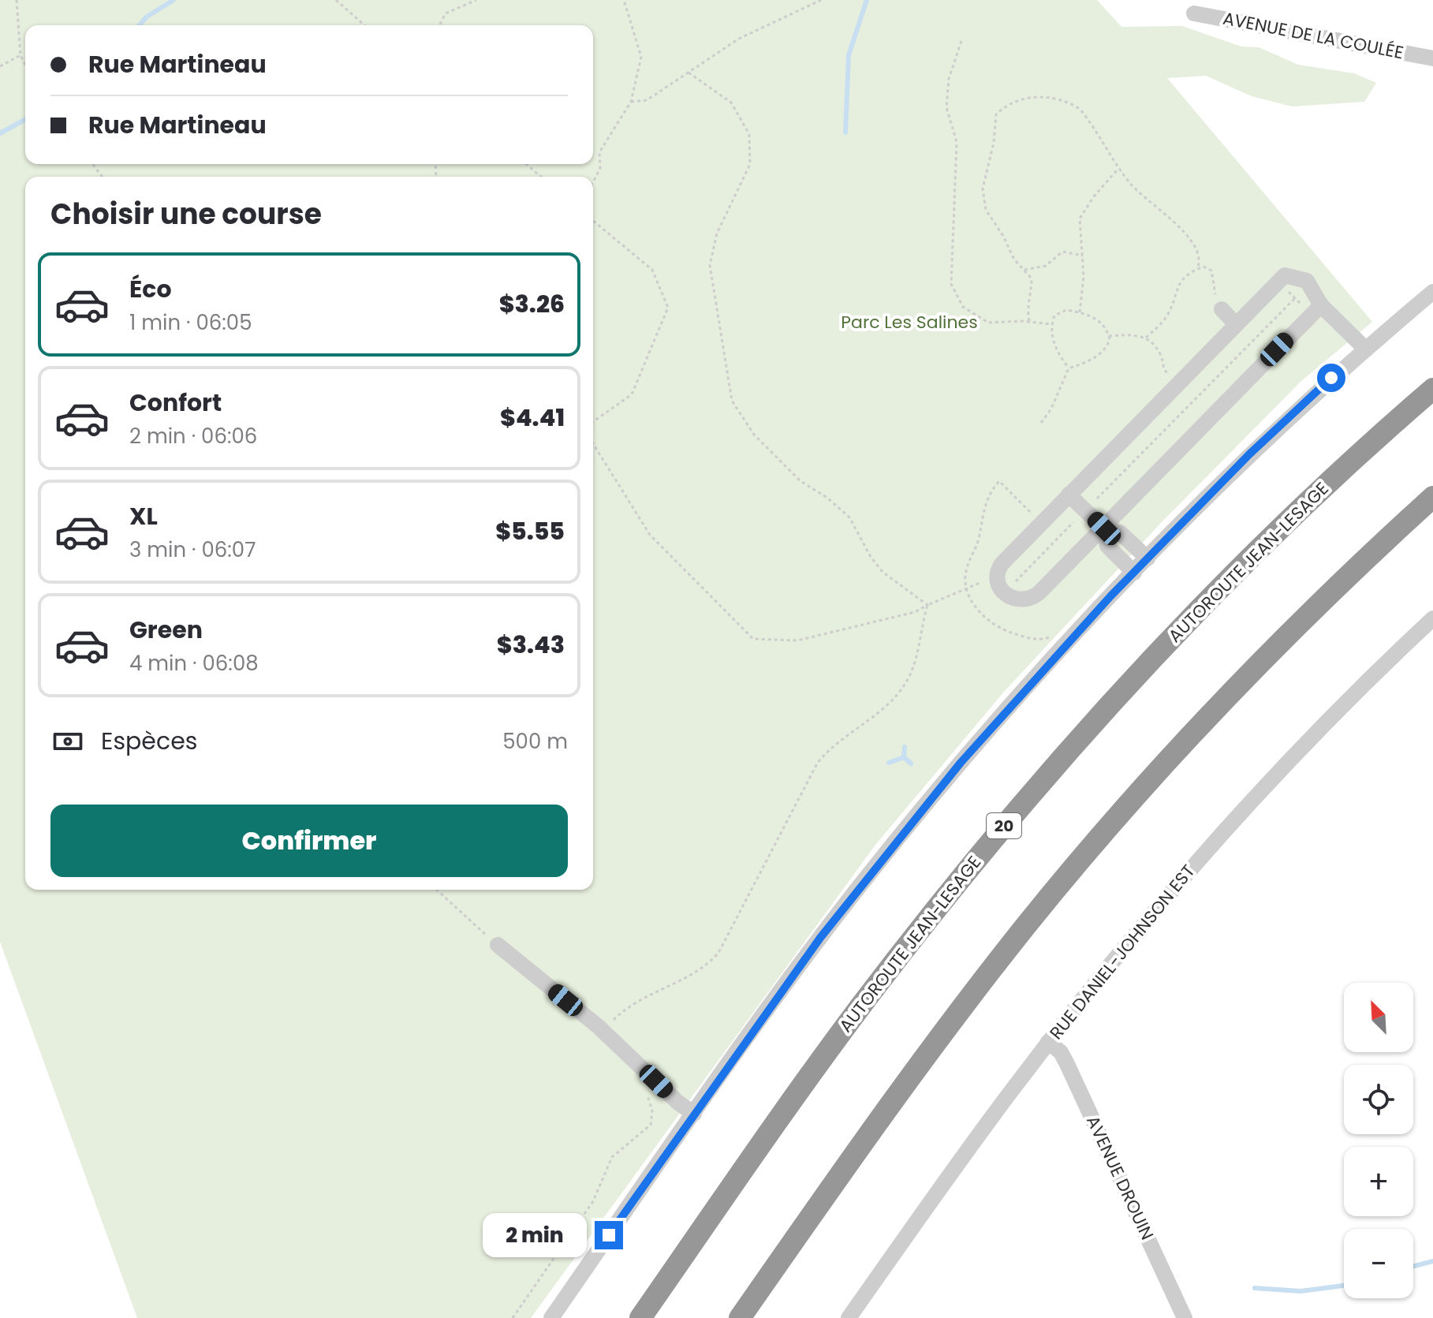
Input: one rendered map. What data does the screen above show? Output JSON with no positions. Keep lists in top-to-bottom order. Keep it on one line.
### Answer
{"streets":{"highway":["AUTOROUTE JEAN-LESAGE","20"],"street":["AVENUE DE LA COULÉE","RUE DANIEL-JOHNSON EST","AVENUE DROUIN"]},"crossings":[["RUE DANIEL-JOHNSON EST","AVENUE DROUIN"]],"parks":["Parc Les Salines"],"north":"top left","page":{"banner":["Rue Martineau","Rue Martineau"],"heading":"Choisir une course","list":[{"name":"Éco","note":"1 min · 06:05","value":"$3.26"},{"name":"Confort","note":"2 min · 06:06","value":"$4.41"},{"name":"XL","note":"3 min · 06:07","value":"$5.55"},{"name":"Green","note":"4 min · 06:08","value":"$3.43"}],"pay":["Espèces","500 m"],"buttons":"Confirmer","map_buttons":["+","−"],"bubble":"2 min"}}
